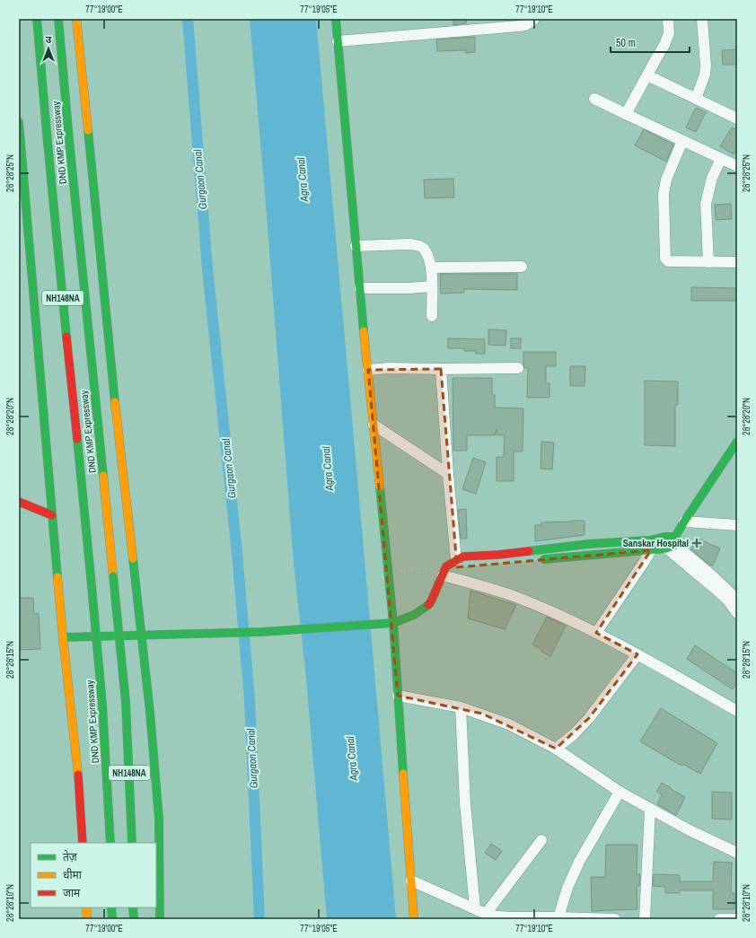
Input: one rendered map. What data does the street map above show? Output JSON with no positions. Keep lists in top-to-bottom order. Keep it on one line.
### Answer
{"streets":{"main road":["DND KMP Expressway","NH148NA"]},"water":["Gurgaon Canal","Agra Canal"],"places":{"health":["Sanskar Hospital"]},"legend":["तेज़","धीमा","जाम"],"scale_bar":"50 m","north":"top","coordinates":["77°19'00\"E","77°19'05\"E","77°19'10\"E","28°28'25\"N","28°28'20\"N","28°28'15\"N","28°28'10\"N"]}
